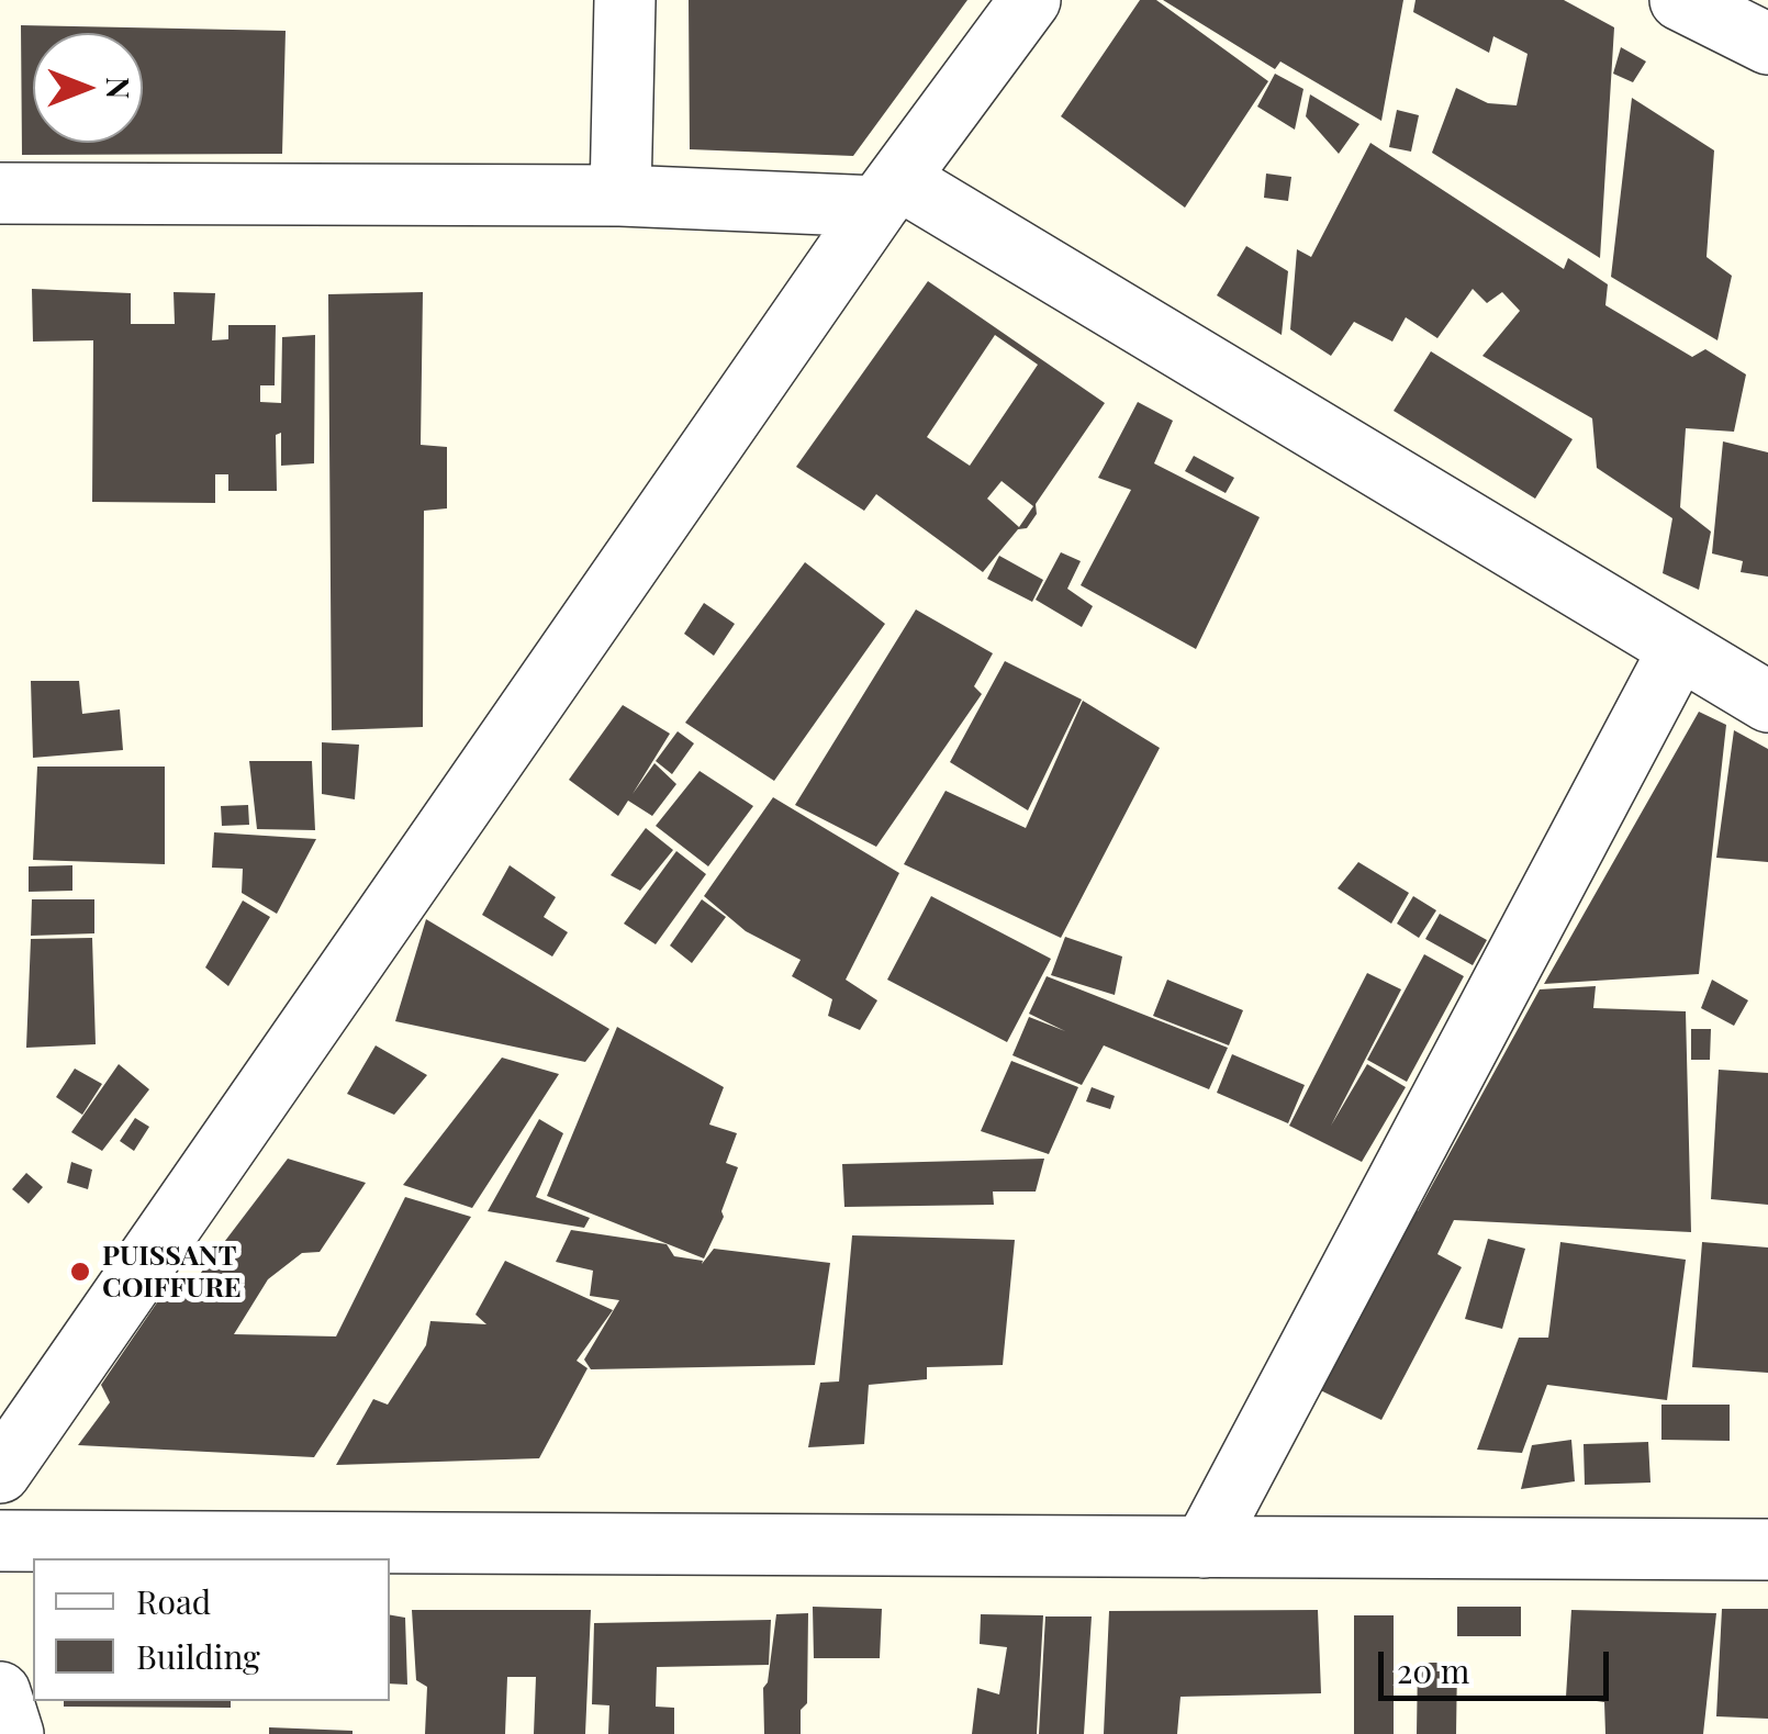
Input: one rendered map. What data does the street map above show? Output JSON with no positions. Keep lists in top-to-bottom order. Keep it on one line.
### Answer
{"places":["PUISSANT COIFFURE"],"legend":["Road","Building"],"scale_bar":"20 m","north":"right"}
